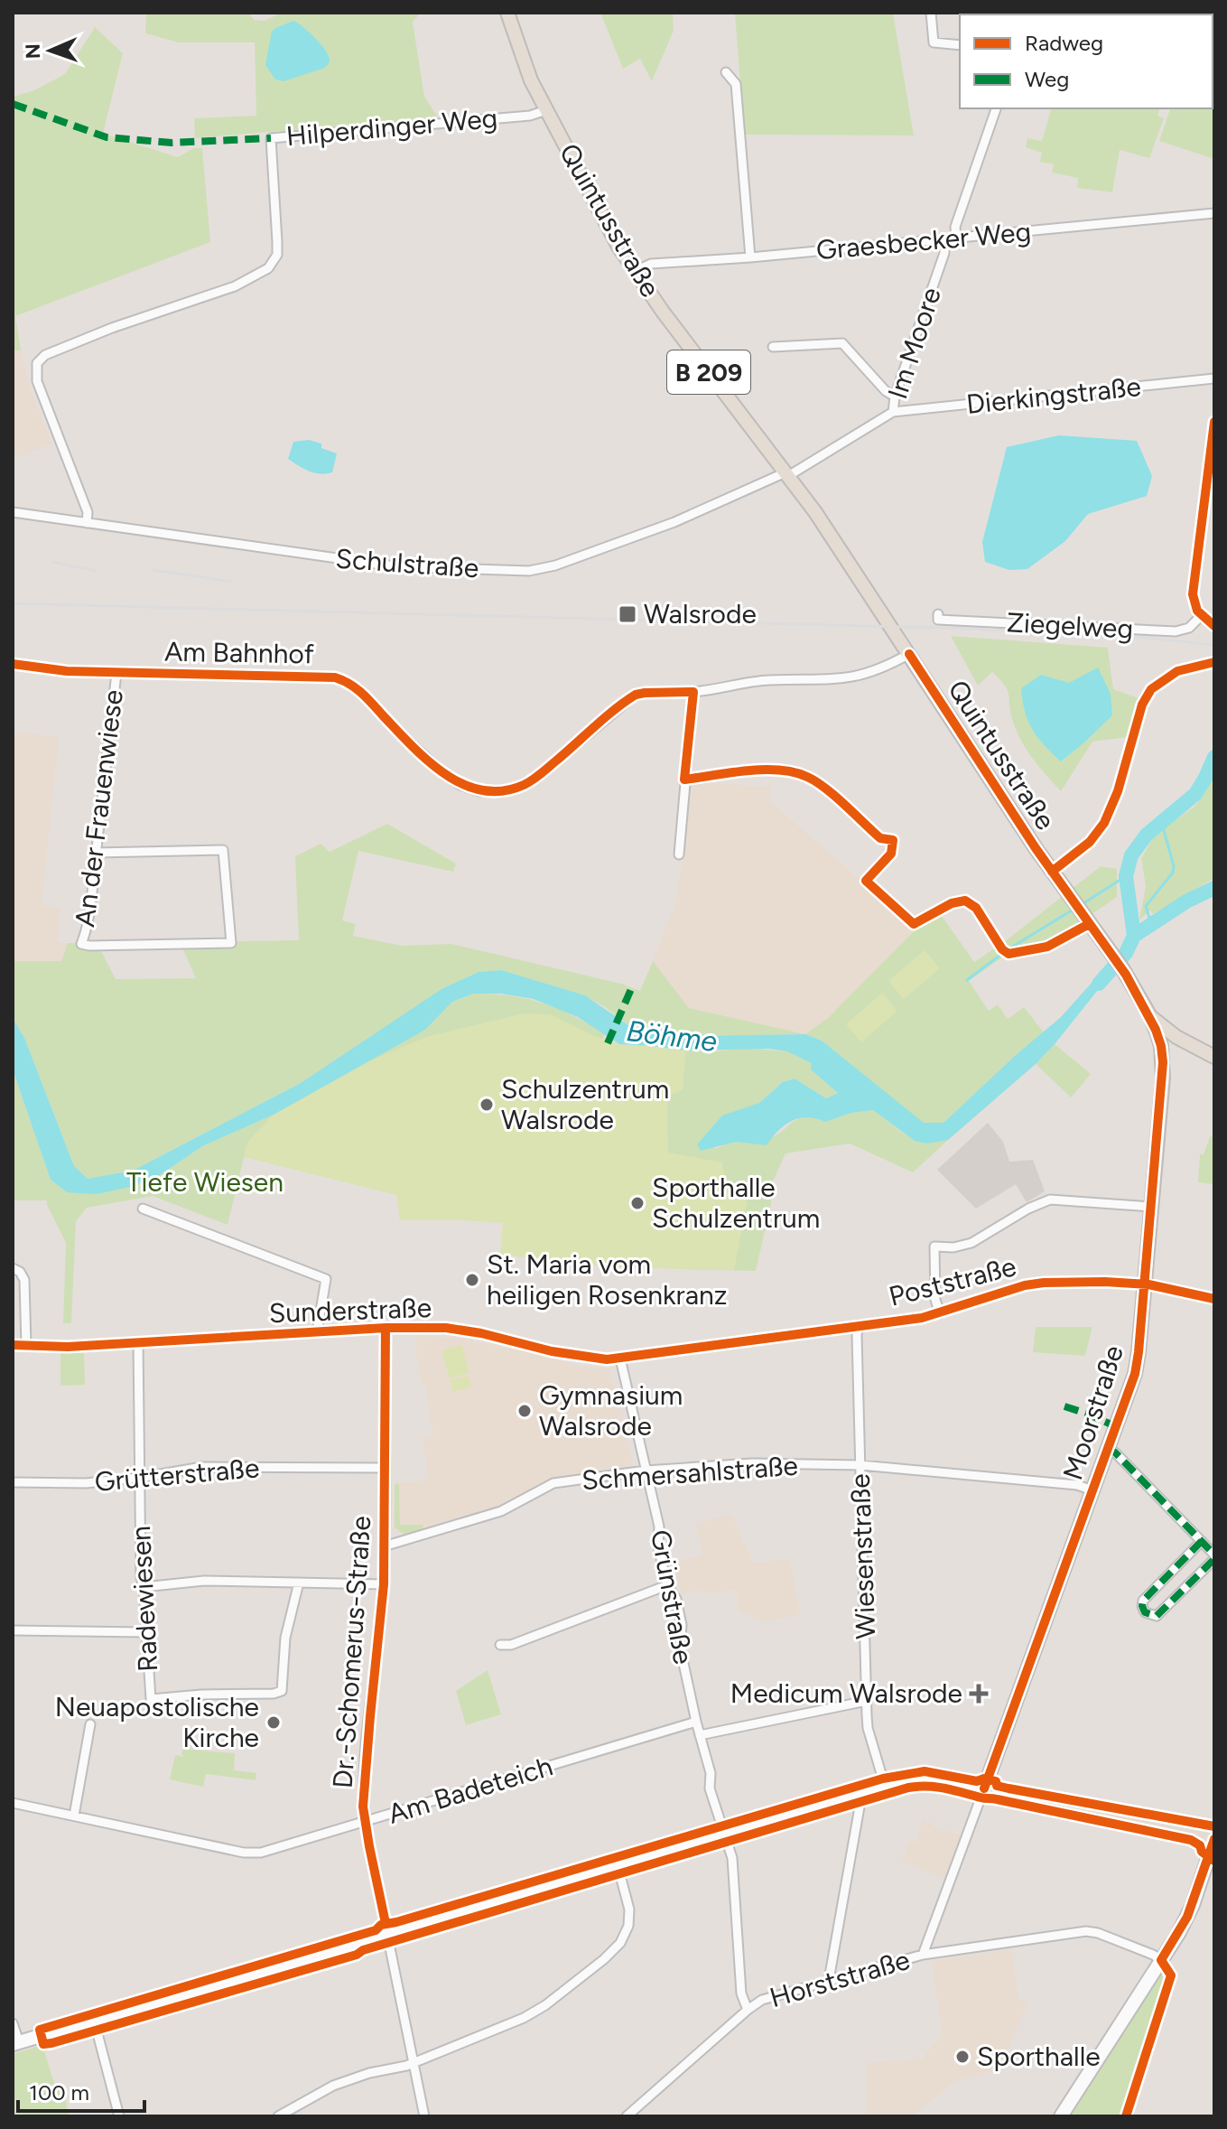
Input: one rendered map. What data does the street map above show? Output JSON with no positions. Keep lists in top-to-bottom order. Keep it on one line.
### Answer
{"streets":{"main road":["Quintusstraße","B 209","Moorstraße"],"street":["Hilperdinger Weg","Graesbecker Weg","Im Moore","Dierkingstraße","Schulstraße","Ziegelweg","Am Bahnhof","An der Frauenwiese","Poststraße","Sunderstraße","Schmersahlstraße","Grütterstraße","Wiesenstraße","Grünstraße","Radewiesen","Dr.-Schomerus-Straße","Am Badeteich","Horststraße"]},"crossings":[["Hilperdinger Weg","Quintusstraße"],["Hilperdinger Weg","Schulstraße"],["Quintusstraße","Graesbecker Weg"],["Quintusstraße","Im Moore"],["Quintusstraße","B 209"],["Quintusstraße","Schulstraße"],["Quintusstraße","Am Bahnhof"],["Graesbecker Weg","Im Moore"],["Im Moore","Dierkingstraße"],["Im Moore","Schulstraße"],["B 209","Moorstraße"],["Am Bahnhof","An der Frauenwiese"],["Poststraße","Sunderstraße"],["Poststraße","Moorstraße"],["Poststraße","Wiesenstraße"],["Sunderstraße","Wiesenstraße"],["Sunderstraße","Grünstraße"],["Sunderstraße","Radewiesen"],["Sunderstraße","Dr.-Schomerus-Straße"],["Moorstraße","Schmersahlstraße"],["Moorstraße","Horststraße"],["Schmersahlstraße","Wiesenstraße"],["Schmersahlstraße","Grünstraße"],["Schmersahlstraße","Dr.-Schomerus-Straße"],["Grütterstraße","Radewiesen"],["Grütterstraße","Dr.-Schomerus-Straße"],["Grünstraße","Am Badeteich"],["Grünstraße","Horststraße"],["Dr.-Schomerus-Straße","Am Badeteich"]],"water":["Böhme"],"parks":["Tiefe Wiesen"],"places":{"transit":["Walsrode"],"other":["Schulzentrum Walsrode","Sporthalle Schulzentrum","St. Maria vom heiligen Rosenkranz","Gymnasium Walsrode","Neuapostolische Kirche","Sporthalle"],"health":["Medicum Walsrode"]},"legend":["Radweg","Weg"],"scale_bar":"100 m","north":"left"}
